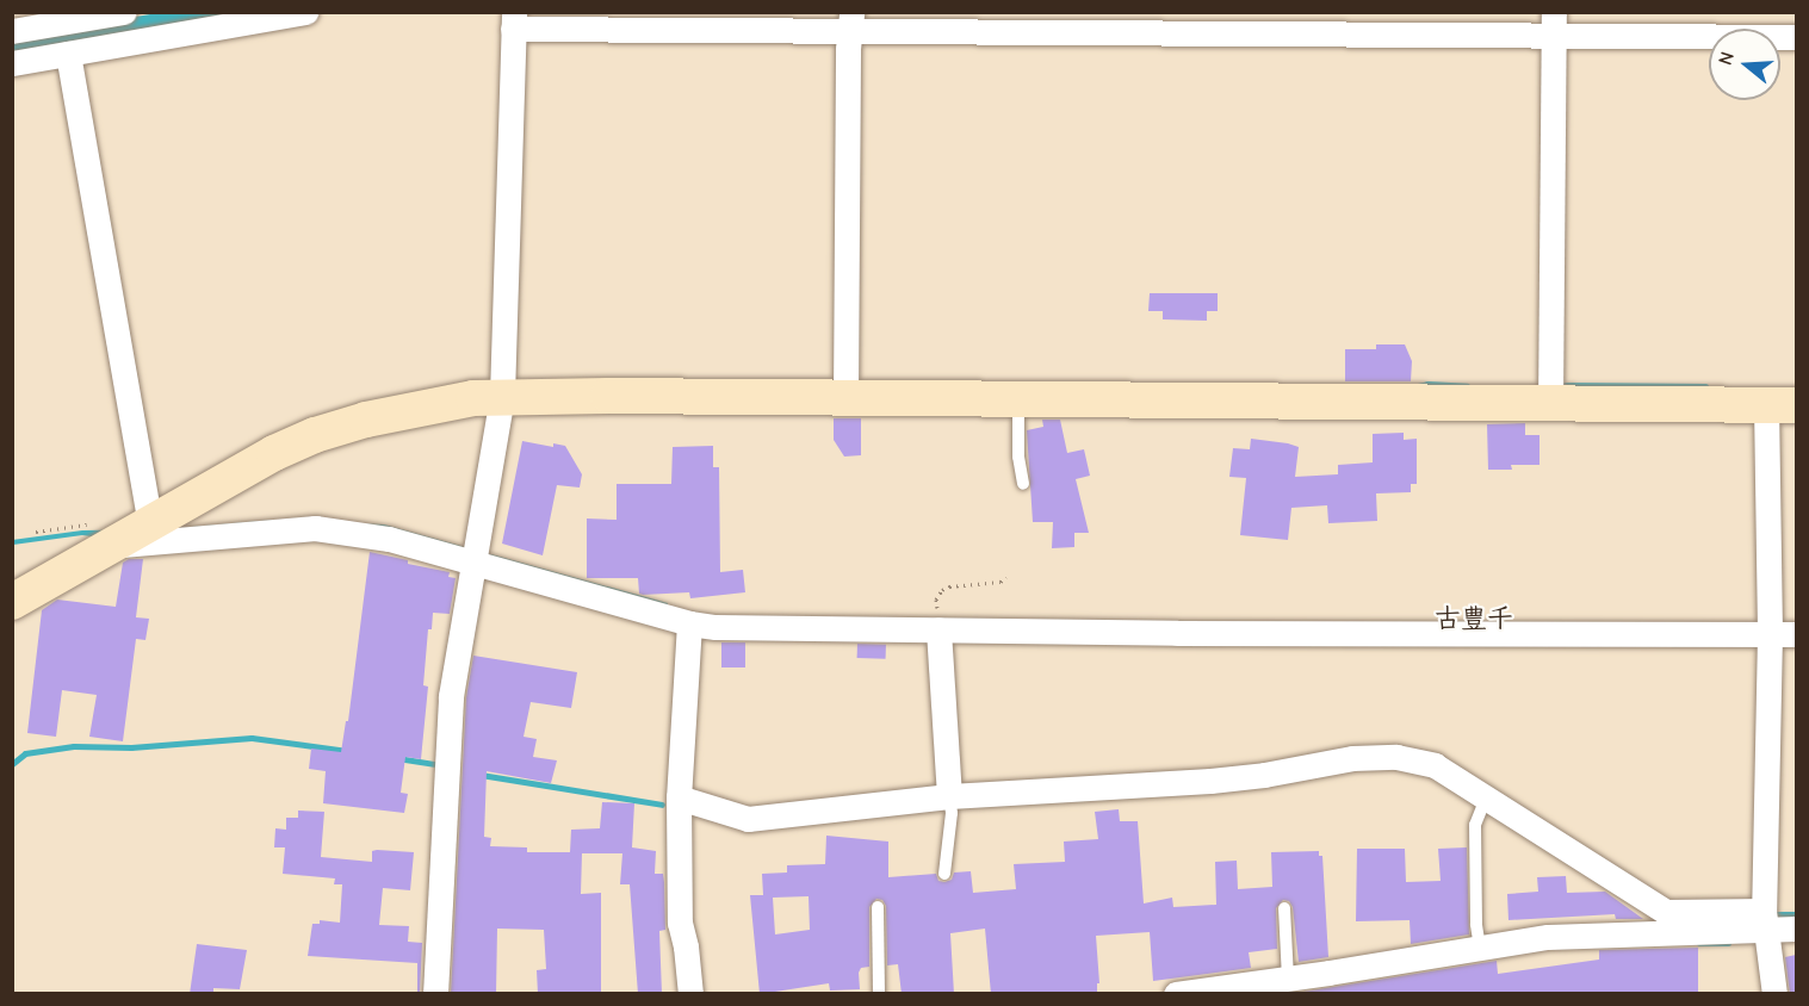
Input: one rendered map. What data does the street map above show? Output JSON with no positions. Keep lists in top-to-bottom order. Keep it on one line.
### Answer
{"districts":["古豊千"],"north":"left"}
